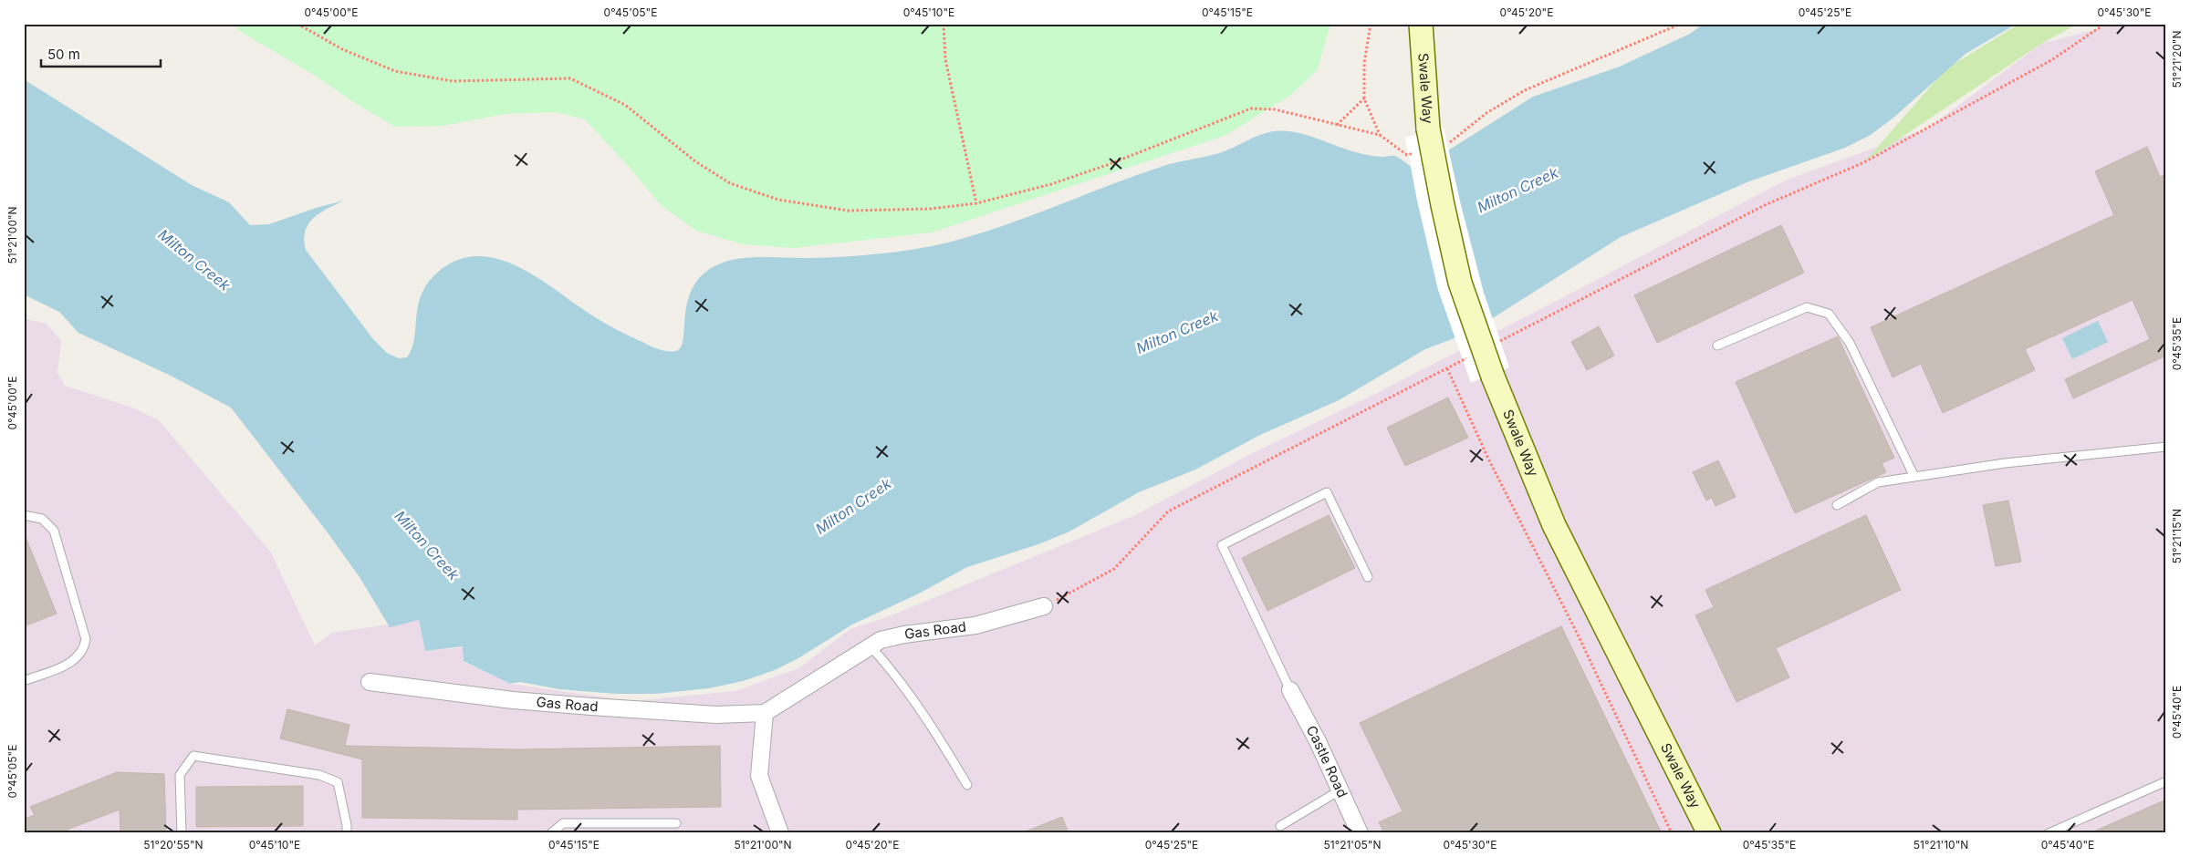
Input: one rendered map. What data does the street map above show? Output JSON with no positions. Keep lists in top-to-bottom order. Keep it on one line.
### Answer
{"streets":{"main road":["Swale Way"],"street":["Gas Road","Castle Road"]},"water":["Milton Creek"],"scale_bar":"50 m","coordinates":["0°45'00\"E","0°45'05\"E","0°45'10\"E","0°45'15\"E","0°45'20\"E","0°45'25\"E","0°45'30\"E","51°21'20\"N","51°21'00\"N","0°45'35\"E","51°21'15\"N","0°45'40\"E","51°20'55\"N","51°21'05\"N","51°21'10\"N"]}
